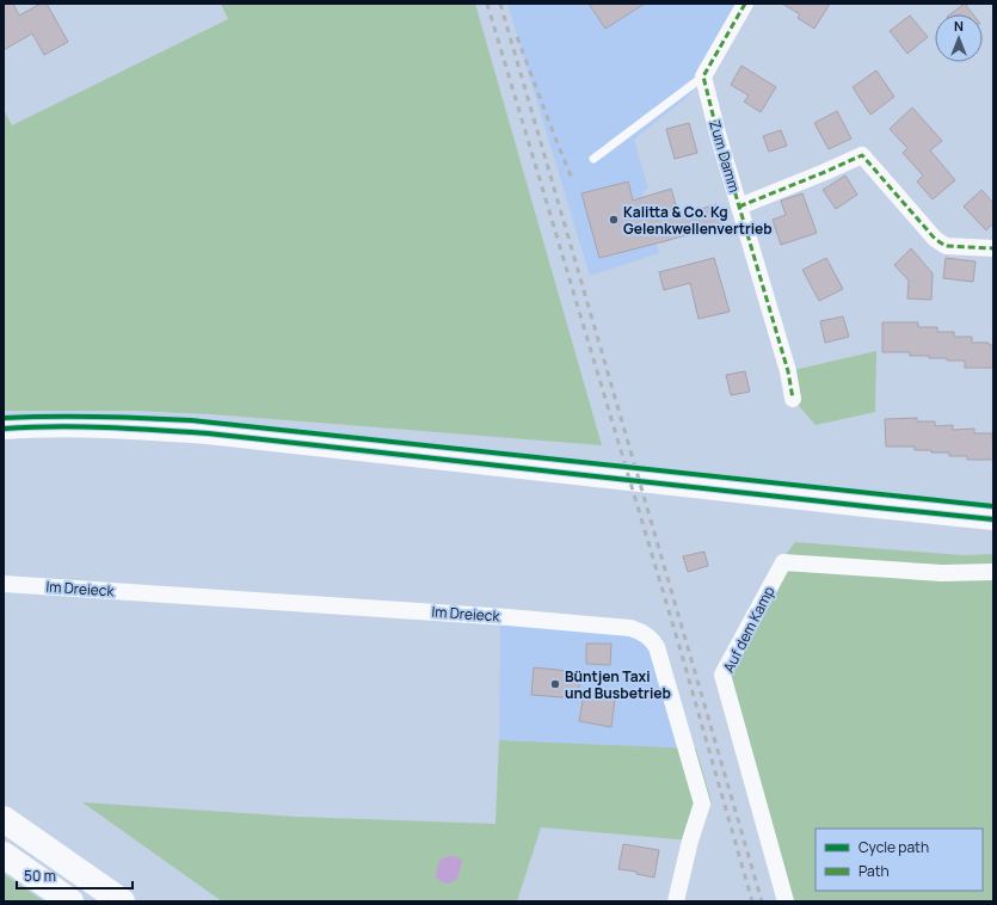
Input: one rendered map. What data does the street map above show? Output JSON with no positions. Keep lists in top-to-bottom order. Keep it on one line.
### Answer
{"streets":{"street":["Zum Damm","Im Dreieck","Auf dem Kamp"]},"places":["Kalitta & Co. Kg Gelenkwellenvertrieb","Büntjen Taxi und Busbetrieb"],"legend":["Cycle path","Path"],"scale_bar":"50 m","north":"top"}
